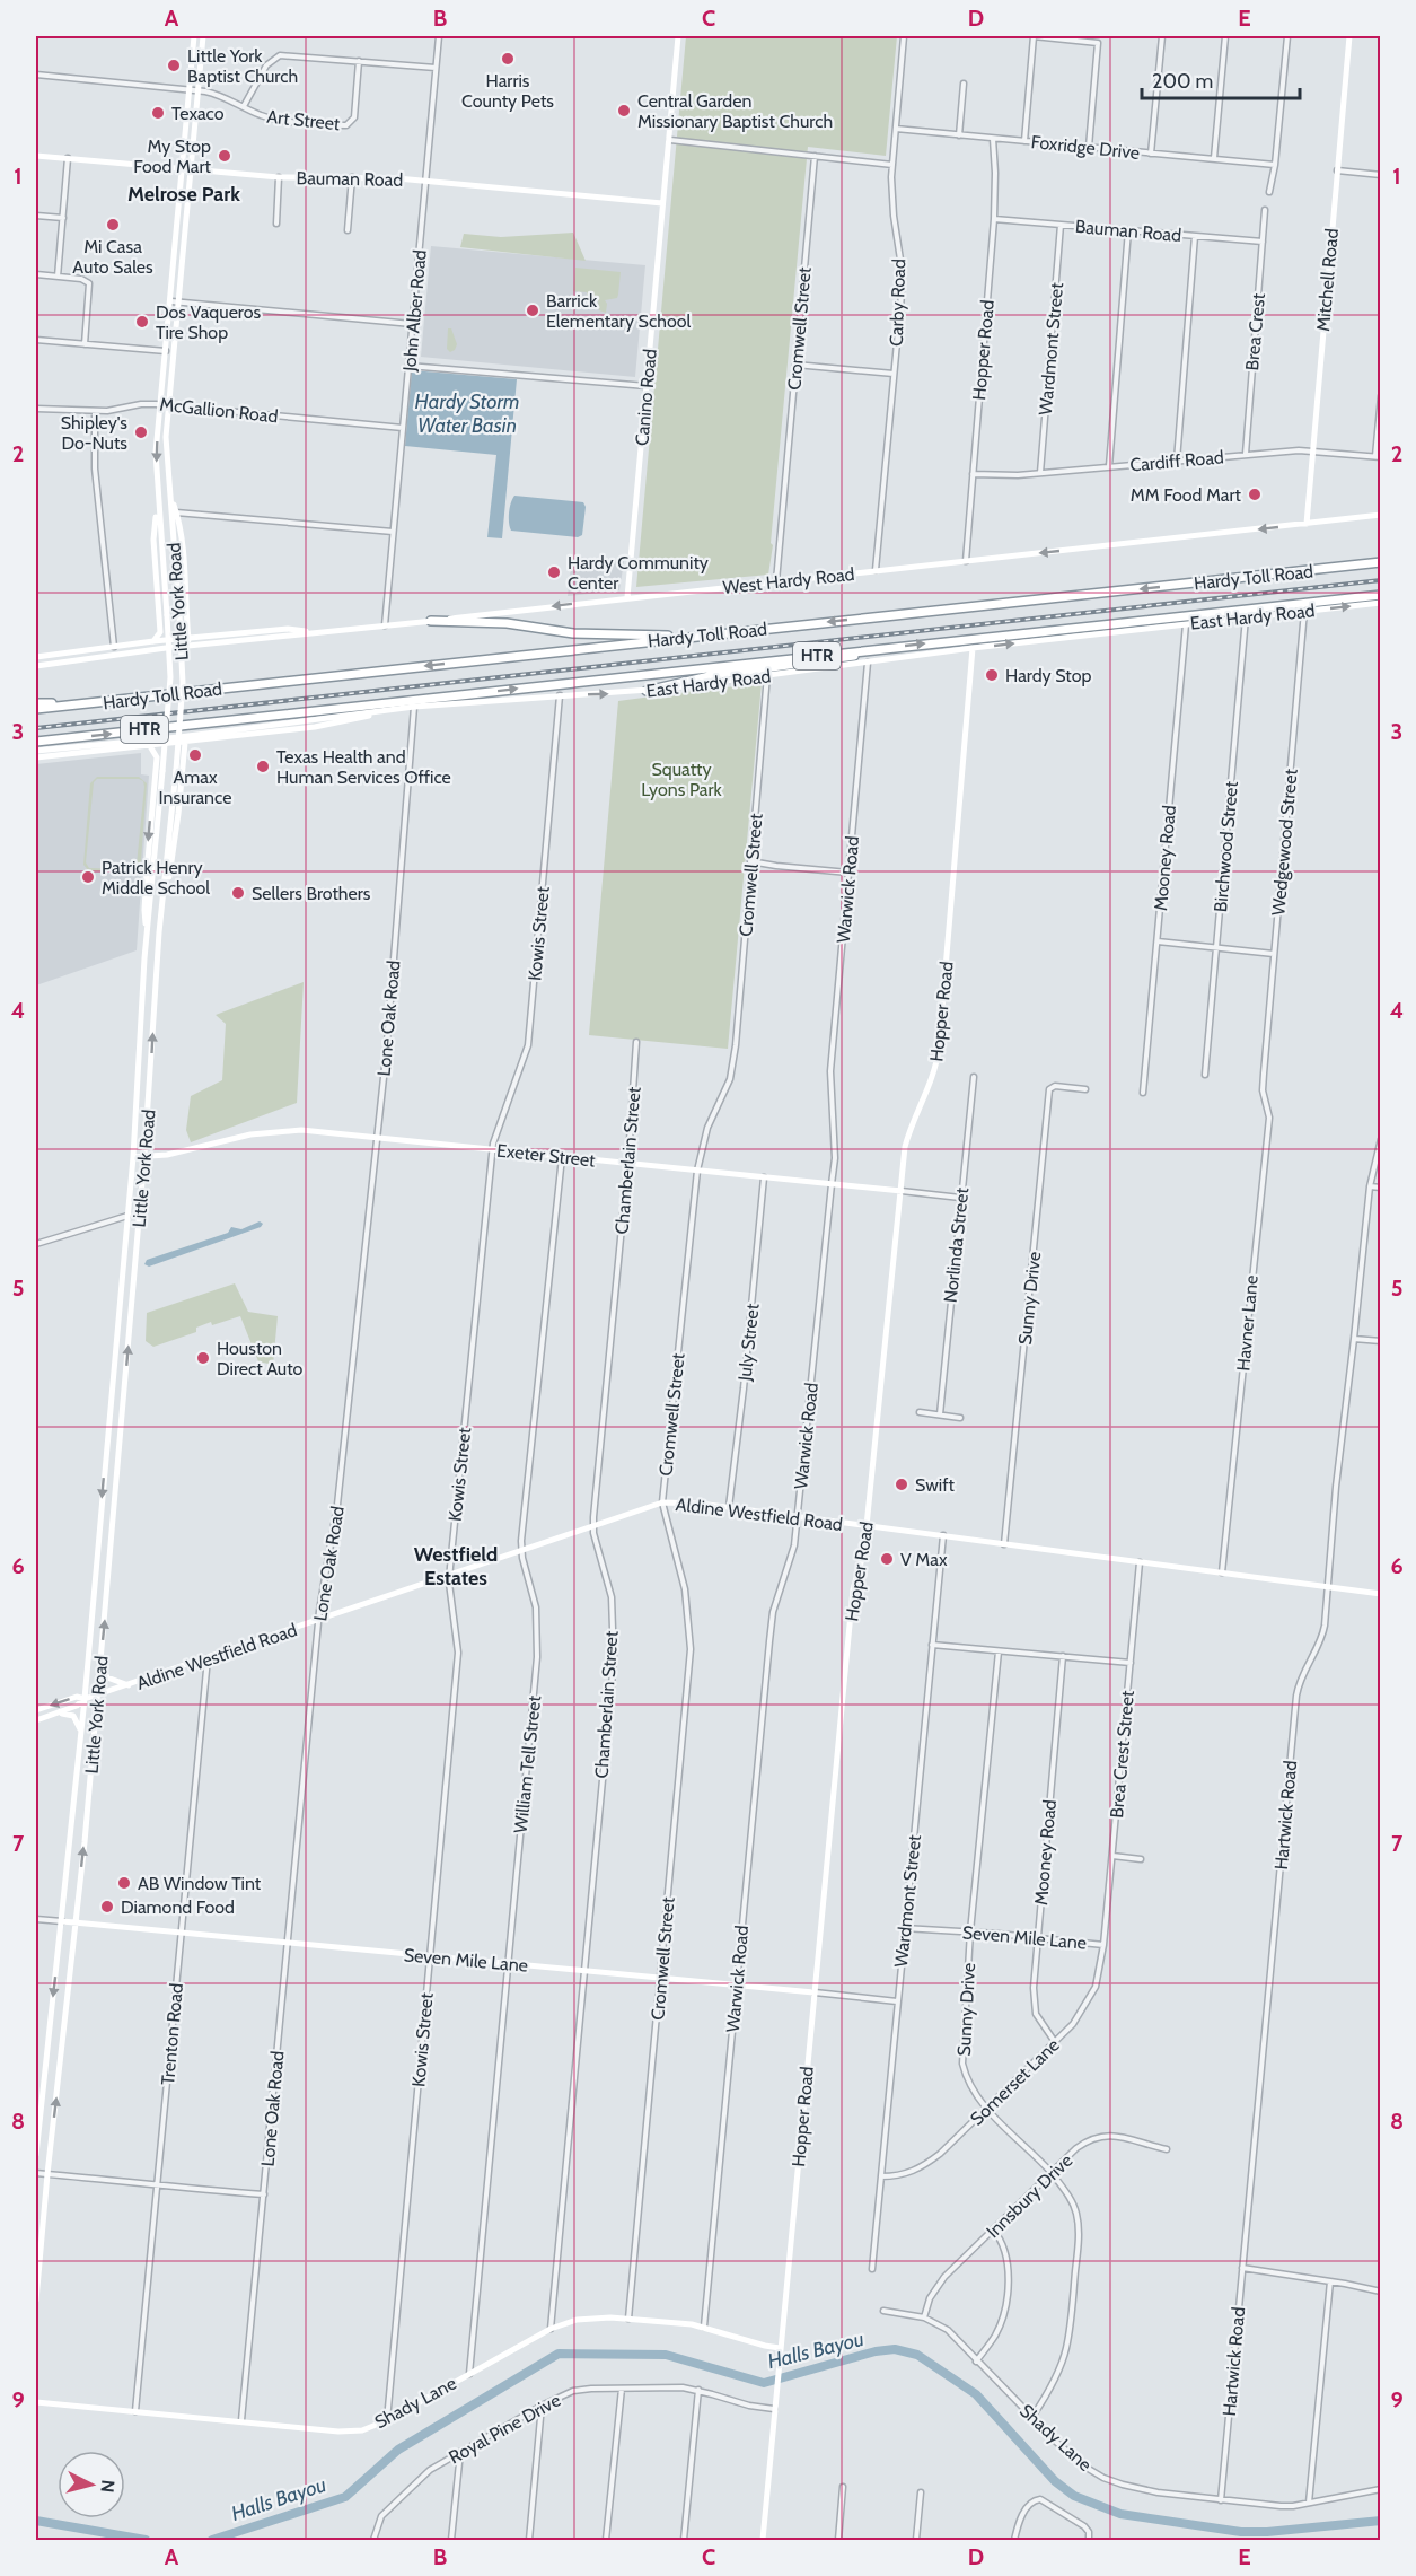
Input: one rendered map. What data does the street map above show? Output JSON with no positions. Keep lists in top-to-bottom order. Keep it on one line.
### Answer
{"streets":{"highway":["Hardy Toll Road","HTR"],"main road":["Bauman Road","Mitchell Road","Hopper Road","Canino Road","West Hardy Road","Little York Road","East Hardy Road","Exeter Street","Aldine Westfield Road","Seven Mile Lane","Shady Lane"],"street":["Art Street","Foxridge Drive","Carby Road","John Alber Road","Cromwell Street","Brea Crest","Wardmont Street","McGallion Road","Cardiff Road","Wedgewood Street","Birchwood Street","Mooney Road","Warwick Road","Kowis Street","Lone Oak Road","Chamberlain Street","Norlinda Street","Sunny Drive","Havner Lane","July Street","Brea Crest Street","William Tell Street","Hartwick Road","Trenton Road","Somerset Lane","Innsbury Drive","Royal Pine Drive"]},"crossings":[["Art Street","Little York Road"],["Foxridge Drive","Carby Road"],["Foxridge Drive","Hopper Road"],["Bauman Road","John Alber Road"],["Bauman Road","Brea Crest"],["Bauman Road","Wardmont Street"],["Bauman Road","Hopper Road"],["Bauman Road","Canino Road"],["Bauman Road","Little York Road"],["Mitchell Road","Cardiff Road"],["Mitchell Road","West Hardy Road"],["Carby Road","West Hardy Road"],["John Alber Road","McGallion Road"],["John Alber Road","West Hardy Road"],["Cromwell Street","West Hardy Road"],["Cromwell Street","East Hardy Road"],["Cromwell Street","Exeter Street"],["Cromwell Street","Aldine Westfield Road"],["Cromwell Street","Seven Mile Lane"],["Cromwell Street","Shady Lane"],["Brea Crest","Cardiff Road"],["Wardmont Street","Cardiff Road"],["Wardmont Street","Aldine Westfield Road"],["Wardmont Street","Seven Mile Lane"],["Wardmont Street","Somerset Lane"],["Hopper Road","Cardiff Road"],["Hopper Road","West Hardy Road"],["Hopper Road","East Hardy Road"],["Hopper Road","Exeter Street"],["Hopper Road","Aldine Westfield Road"],["Hopper Road","Seven Mile Lane"],["Hopper Road","Shady Lane"],["Hopper Road","Royal Pine Drive"],["Canino Road","West Hardy Road"],["McGallion Road","Little York Road"],["West Hardy Road","Little York Road"],["Little York Road","East Hardy Road"],["Little York Road","Exeter Street"],["Little York Road","Aldine Westfield Road"],["Little York Road","Seven Mile Lane"],["East Hardy Road","Wedgewood Street"],["East Hardy Road","Birchwood Street"],["East Hardy Road","Mooney Road"],["East Hardy Road","Warwick Road"],["East Hardy Road","Kowis Street"],["East Hardy Road","Lone Oak Road"],["Wedgewood Street","Havner Lane"],["Mooney Road","Seven Mile Lane"],["Mooney Road","Somerset Lane"],["Warwick Road","Exeter Street"],["Warwick Road","Aldine Westfield Road"],["Warwick Road","Seven Mile Lane"],["Warwick Road","Shady Lane"],["Kowis Street","Exeter Street"],["Kowis Street","Aldine Westfield Road"],["Kowis Street","Seven Mile Lane"],["Kowis Street","Shady Lane"],["Lone Oak Road","Exeter Street"],["Lone Oak Road","Aldine Westfield Road"],["Lone Oak Road","Seven Mile Lane"],["Lone Oak Road","Shady Lane"],["Exeter Street","Chamberlain Street"],["Exeter Street","Norlinda Street"],["Exeter Street","July Street"],["Exeter Street","William Tell Street"],["Chamberlain Street","Aldine Westfield Road"],["Chamberlain Street","Seven Mile Lane"],["Chamberlain Street","Shady Lane"],["Sunny Drive","Aldine Westfield Road"],["Sunny Drive","Seven Mile Lane"],["Sunny Drive","Somerset Lane"],["Sunny Drive","Innsbury Drive"],["Havner Lane","Aldine Westfield Road"],["July Street","Aldine Westfield Road"],["Aldine Westfield Road","Brea Crest Street"],["Aldine Westfield Road","William Tell Street"],["Aldine Westfield Road","Hartwick Road"],["Aldine Westfield Road","Trenton Road"],["Brea Crest Street","Seven Mile Lane"],["Brea Crest Street","Somerset Lane"],["William Tell Street","Seven Mile Lane"],["William Tell Street","Shady Lane"],["Hartwick Road","Shady Lane"],["Seven Mile Lane","Trenton Road"],["Seven Mile Lane","Somerset Lane"],["Trenton Road","Shady Lane"],["Innsbury Drive","Shady Lane"]],"one_way":["West Hardy Road"],"districts":["Melrose Park","Westfield Estates"],"water":["Hardy Storm Water Basin","Halls Bayou"],"parks":["Squatty Lyons Park"],"places":["Harris County Pets","Little York Baptist Church","Central Garden Missionary Baptist Church","Texaco","My Stop Food Mart","Mi Casa Auto Sales","Barrick Elementary School","Dos Vaqueros Tire Shop","Shipley's Do-Nuts","MM Food Mart","Hardy Community Center","Hardy Stop","Amax Insurance","Texas Health and Human Services Office","Patrick Henry Middle School","Sellers Brothers","Houston Direct Auto","Swift","V Max","AB Window Tint","Diamond Food"],"scale_bar":"200 m","north":"right","grid":{"columns":["A","B","C","D","E"],"rows":["1","2","3","4","5","6","7","8","9"]}}
